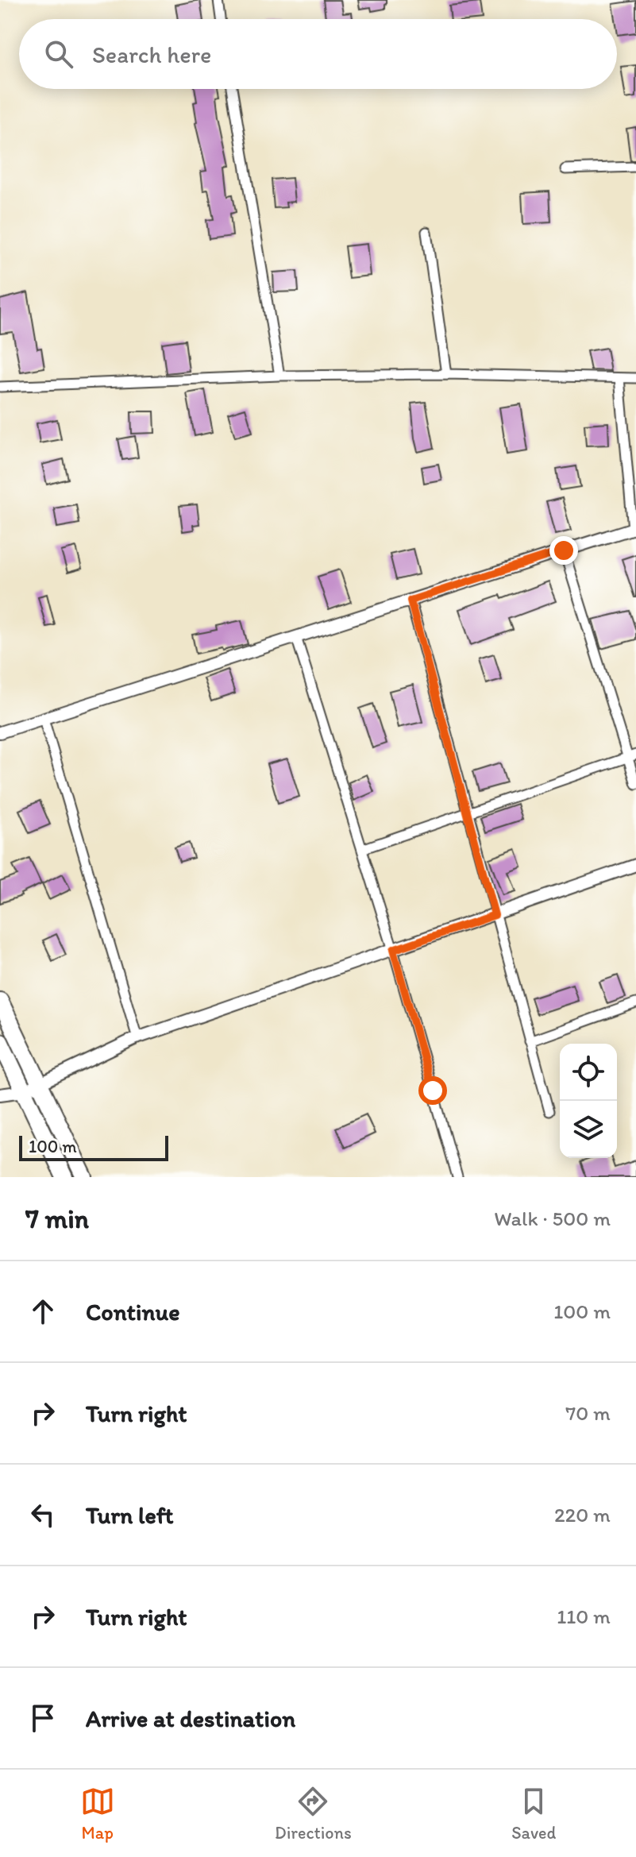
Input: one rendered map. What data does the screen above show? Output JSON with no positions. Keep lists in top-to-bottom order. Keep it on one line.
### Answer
{"scale_bar":"100 m","page":{"search":"Search here","scale":"100 m","heading":["7 min","Walk · 500 m"],"list":[["Continue","100 m"],["Turn right","70 m"],["Turn left","220 m"],["Turn right","110 m"],"Arrive at destination"],"nav":["Map","Directions","Saved"]}}
